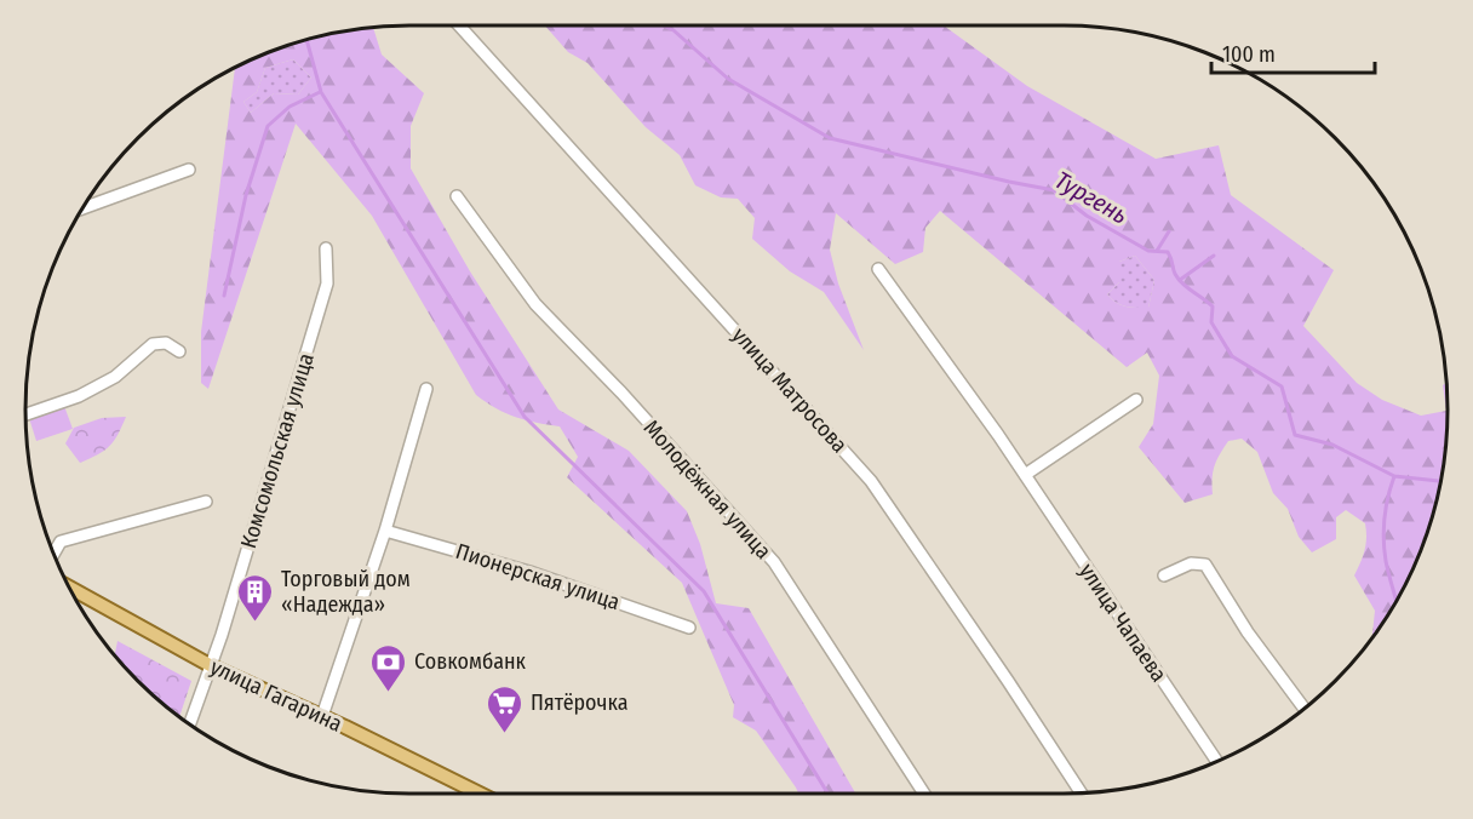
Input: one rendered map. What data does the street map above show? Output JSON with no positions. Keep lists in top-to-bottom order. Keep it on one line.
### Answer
{"streets":{"main road":["улица Гагарина"],"street":["улица Матросова","Комсомольская улица","Молодёжная улица","Пионерская улица","улица Чапаева"]},"crossings":[["Комсомольская улица","улица Гагарина"]],"water":["Тургень"],"places":{"building":["Торговый дом «Надежда»"],"bank":["Совкомбанк"],"supermarket":["Пятёрочка"]},"scale_bar":"100 m"}
